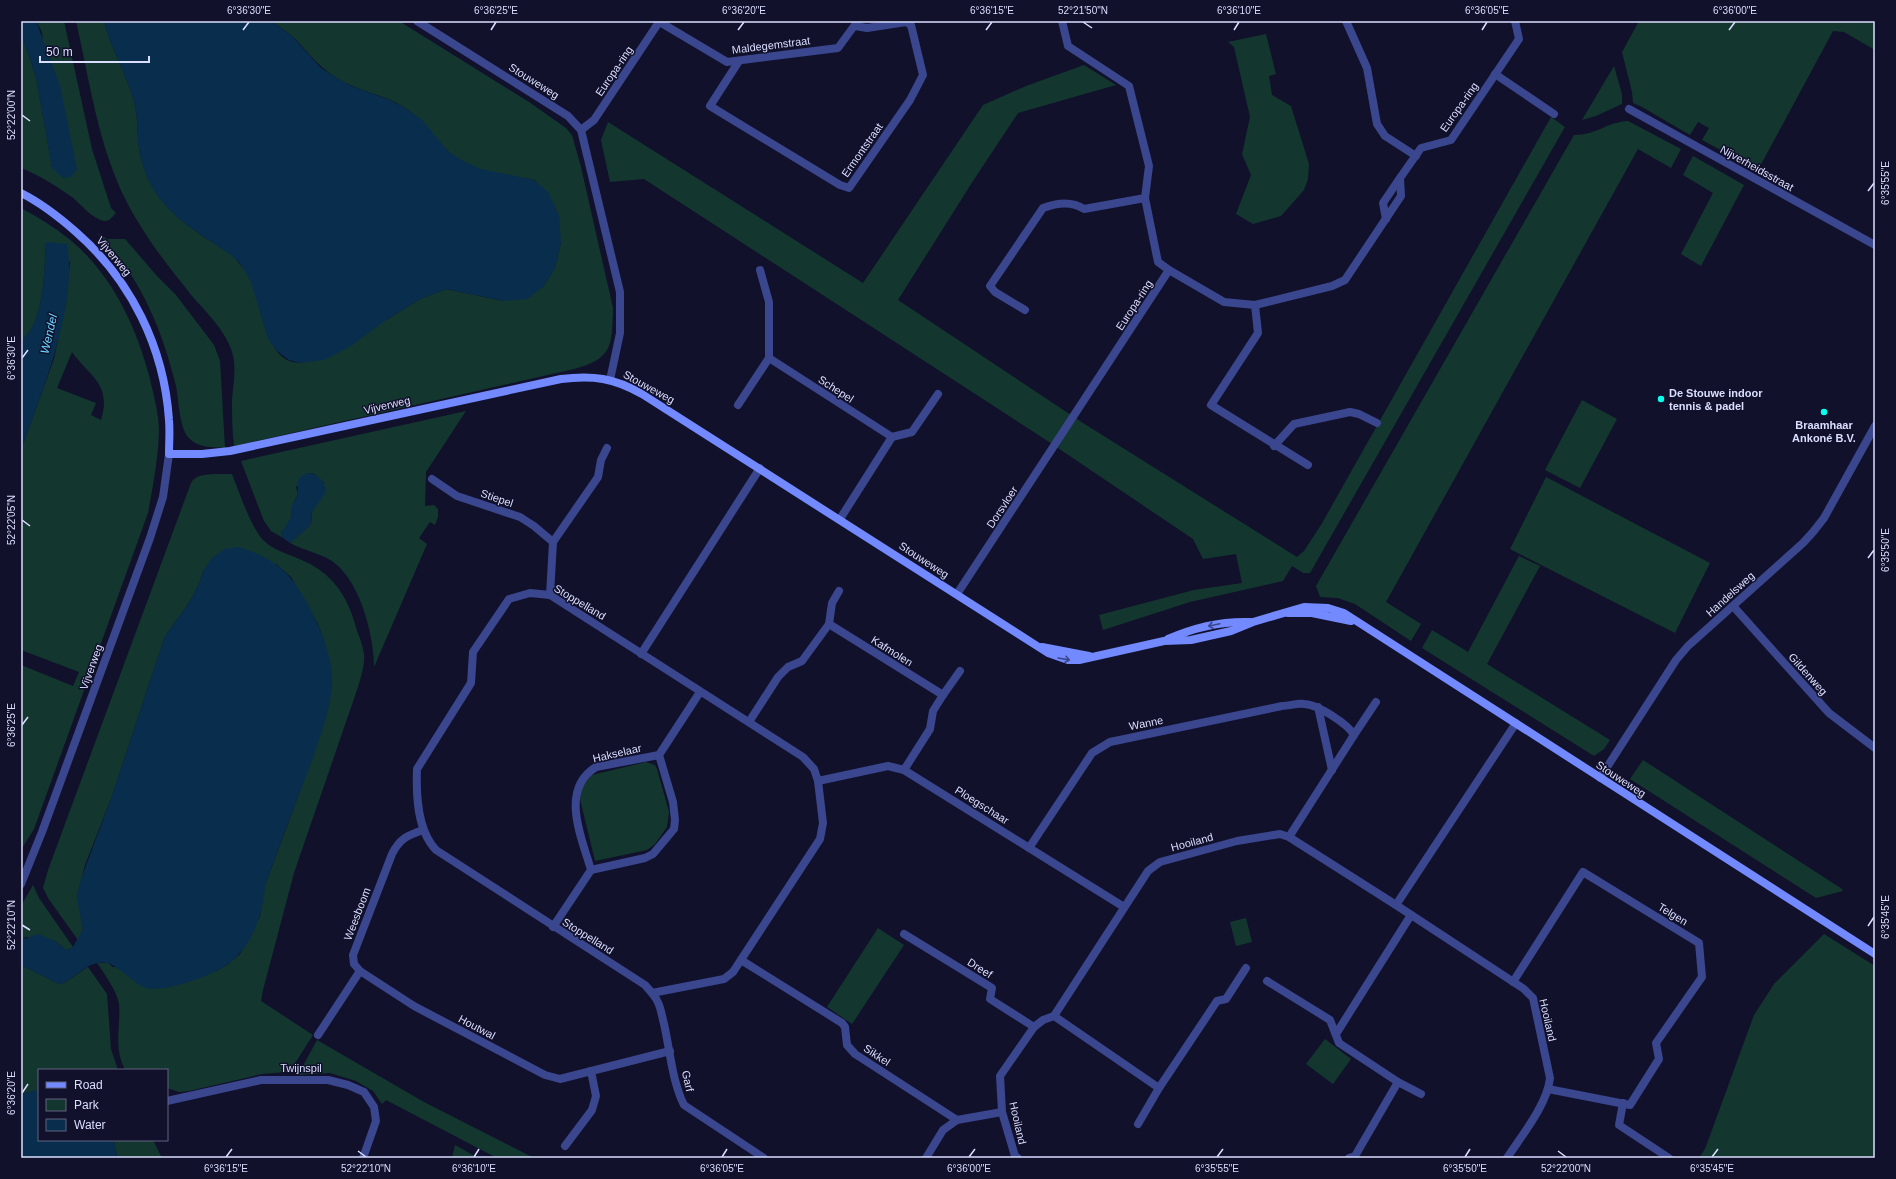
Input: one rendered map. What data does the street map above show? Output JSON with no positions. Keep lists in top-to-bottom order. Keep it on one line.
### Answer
{"streets":{"main road":["Stouweweg","Vijverweg"],"street":["Maldegemstraat","Europa-ring","Ermontstraat","Nijverheidsstraat","Schepel","Stiepel","Dorsvloer","Handelsweg","Stoppelland","Kafmolen","Gildenweg","Wanne","Hakselaar","Ploegschaar","Hooiland","Weesboom","Telgen","Dreef","Houtwal","Sikkel","Twijnspil","Garf"]},"crossings":[["Maldegemstraat","Europa-ring"],["Maldegemstraat","Ermontstraat"],["Europa-ring","Stouweweg"],["Europa-ring","Dorsvloer"],["Stouweweg","Vijverweg"],["Stouweweg","Dorsvloer"],["Stouweweg","Handelsweg"],["Handelsweg","Gildenweg"],["Stoppelland","Hakselaar"],["Stoppelland","Ploegschaar"],["Stoppelland","Weesboom"],["Stoppelland","Sikkel"],["Stoppelland","Garf"],["Wanne","Ploegschaar"],["Ploegschaar","Hooiland"],["Hooiland","Telgen"],["Hooiland","Dreef"],["Weesboom","Houtwal"],["Houtwal","Garf"]],"water":["Wendel"],"places":["De Stouwe indoor tennis & padel","Braamhaar Ankoné B.V."],"legend":["Road","Park","Water"],"scale_bar":"50 m","coordinates":["6°36'30\"E","6°36'25\"E","6°36'20\"E","6°36'15\"E","52°21'50\"N","6°36'10\"E","6°36'05\"E","6°36'00\"E","52°22'00\"N","6°35'55\"E","52°22'05\"N","6°35'50\"E","6°35'45\"E","52°22'10\"N"]}
